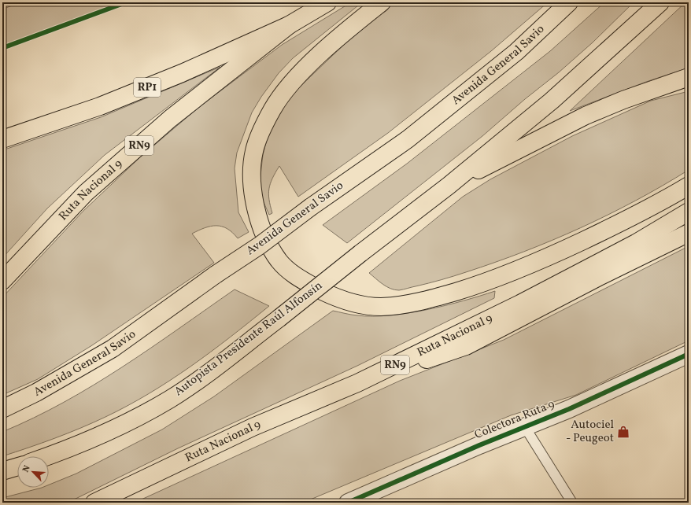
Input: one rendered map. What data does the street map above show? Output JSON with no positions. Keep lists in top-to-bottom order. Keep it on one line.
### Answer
{"streets":{"highway":["Avenida General Savio","RP1","RN9","Ruta Nacional 9","Autopista Presidente Raúl Alfonsín"],"street":["Colectora Ruta 9"]},"crossings":[["RP1","RN9"],["RP1","Ruta Nacional 9"],["RN9","Ruta Nacional 9"]],"places":{"shop":["Autociel - Peugeot"]},"north":"top left"}
